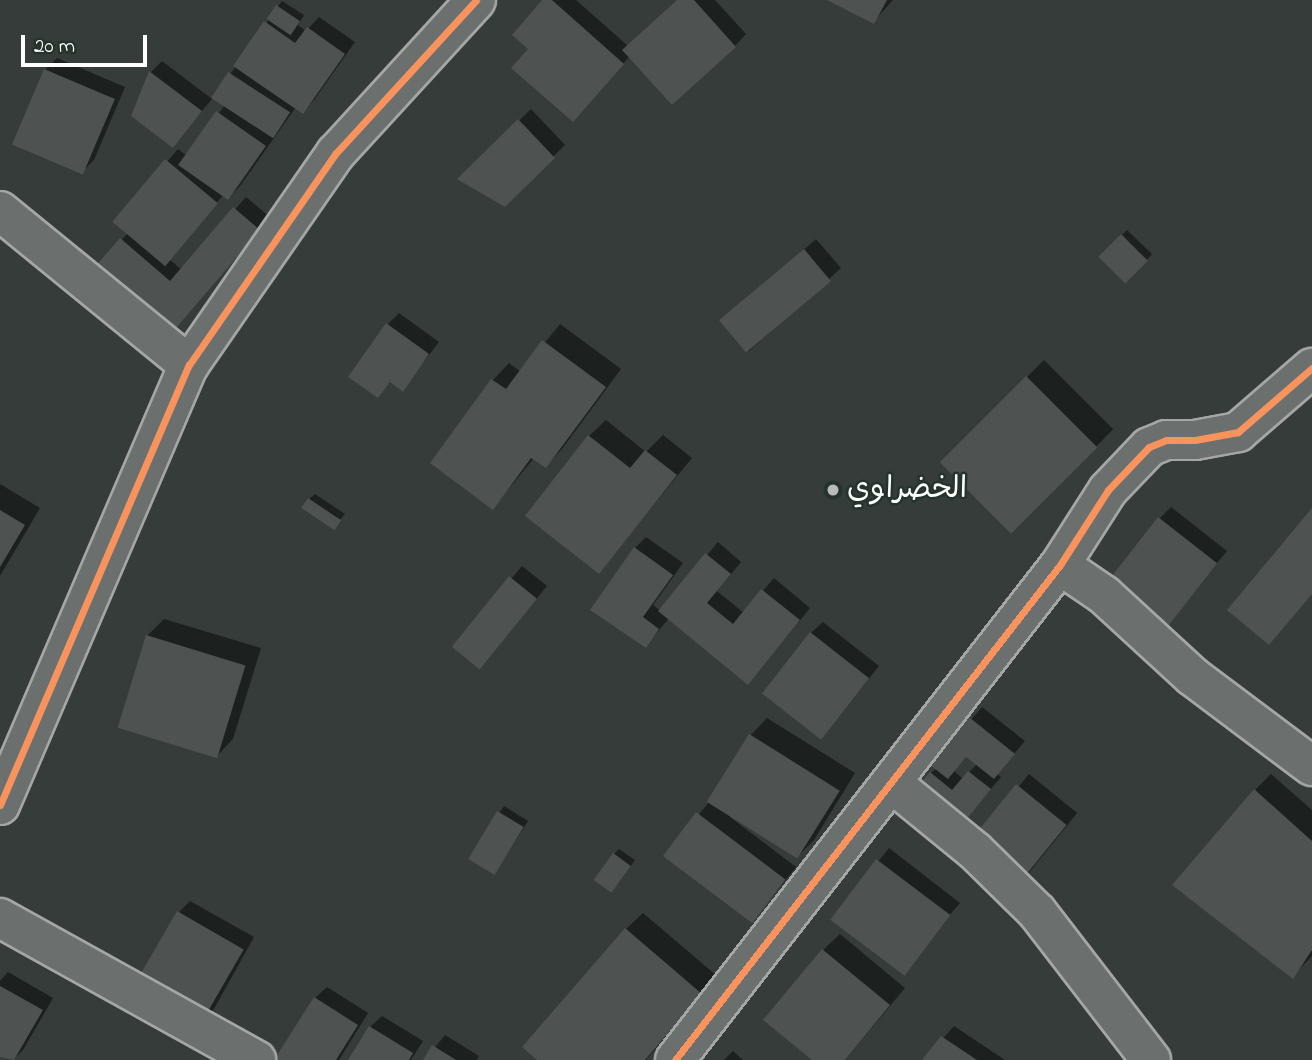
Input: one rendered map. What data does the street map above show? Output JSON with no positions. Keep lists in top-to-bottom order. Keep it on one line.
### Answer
{"places":["الخضراوي"],"scale_bar":"20 m"}
